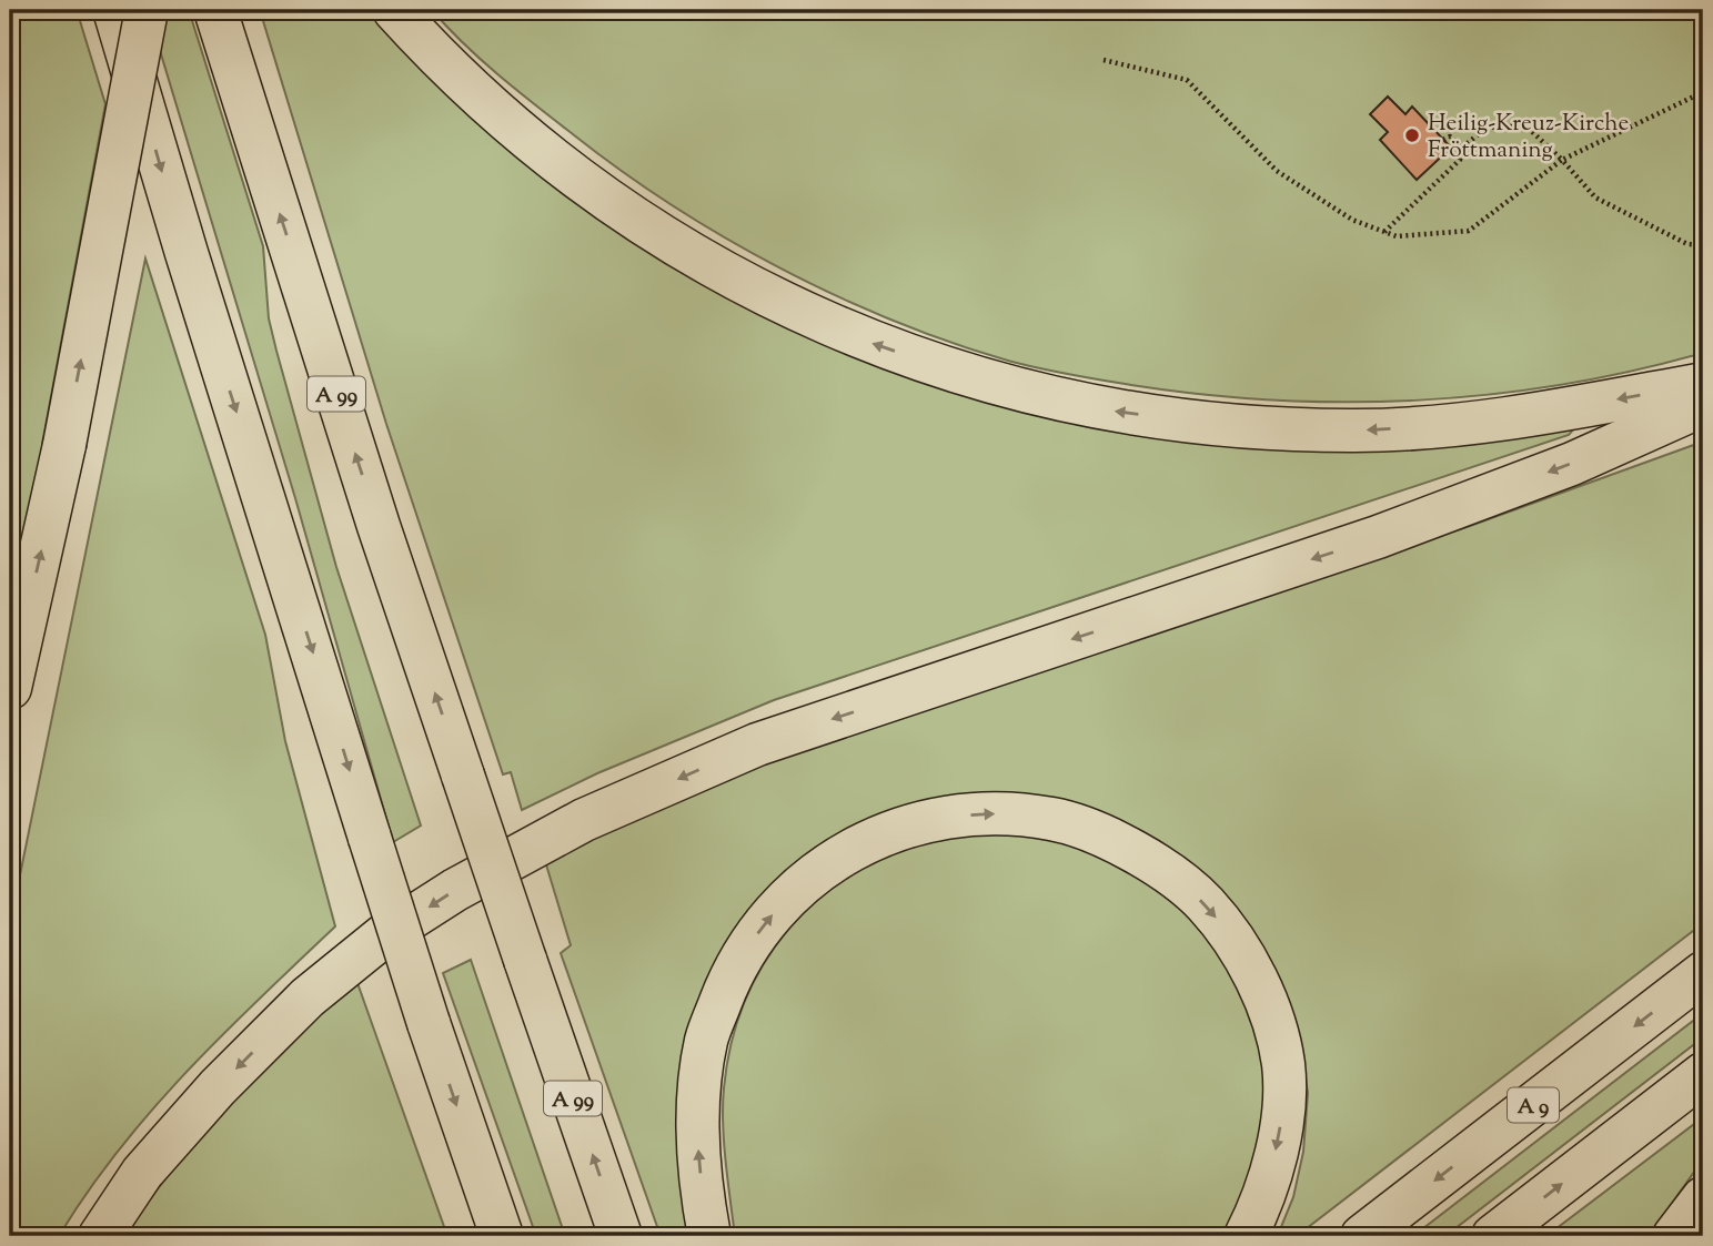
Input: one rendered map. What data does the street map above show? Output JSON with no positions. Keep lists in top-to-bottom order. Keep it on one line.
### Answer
{"streets":{"highway":["A 99","A 9"]},"places":["Heilig-Kreuz-Kirche Fröttmaning"]}
